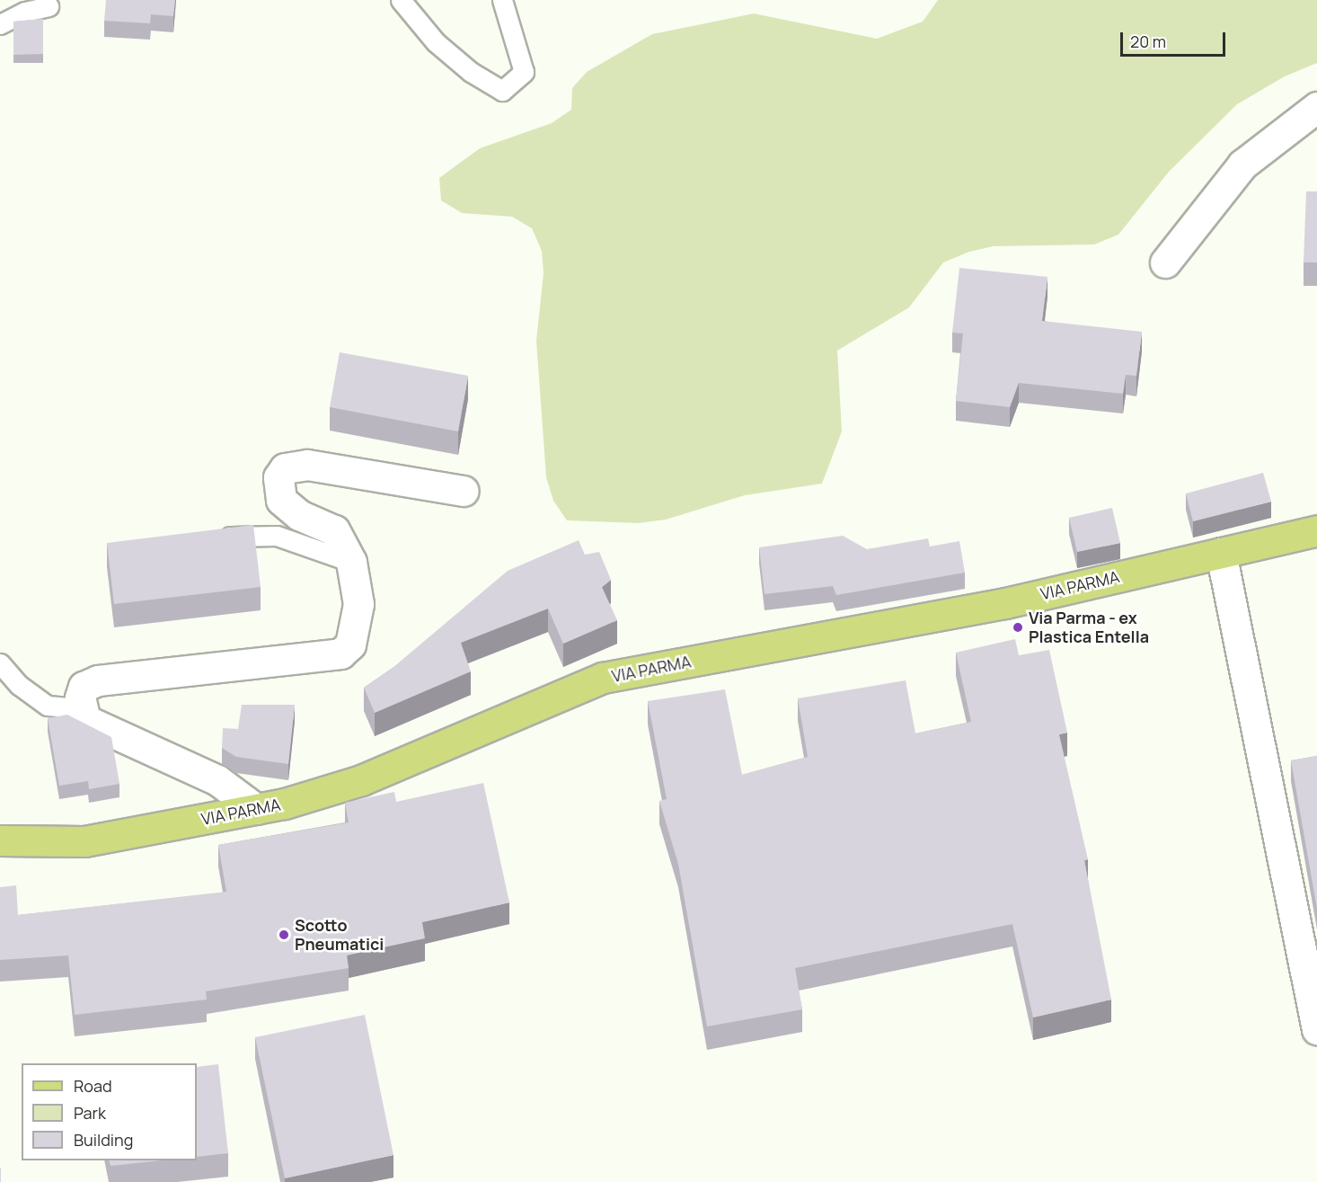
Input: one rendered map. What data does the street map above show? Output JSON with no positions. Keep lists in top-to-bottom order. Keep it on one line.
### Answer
{"streets":{"main road":["VIA PARMA"]},"places":["Via Parma - ex Plastica Entella","Scotto Pneumatici"],"legend":["Road","Park","Building"],"scale_bar":"20 m"}
